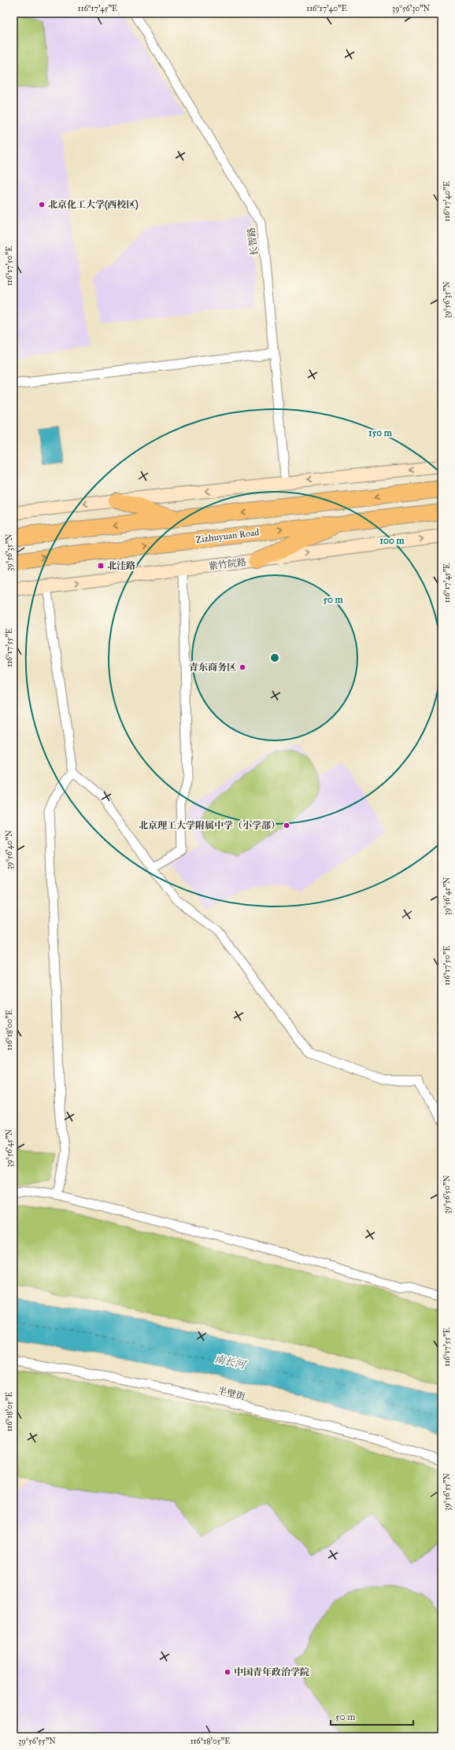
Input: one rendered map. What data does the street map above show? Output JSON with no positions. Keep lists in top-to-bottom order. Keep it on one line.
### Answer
{"streets":{"highway":["Zizhuyuan Road"],"street":["长智路","紫竹院路","半壁街"]},"water":["南长河"],"places":{"other":["北京化工大学(西校区)","青东商务区","北京理工大学附属中学（小学部）","中国青年政治学院"],"transit":["北洼路"]},"scale_bar":"50 m","coordinates":["116°17'45\"E","116°17'40\"E","39°56'30\"N","116°17'50\"E","39°56'35\"N","116°17'55\"E","39°56'40\"N","39°56'45\"N","116°18'00\"E","39°56'50\"N","116°18'05\"E","39°56'55\"N"],"rings":["150 m","100 m","50 m"]}
